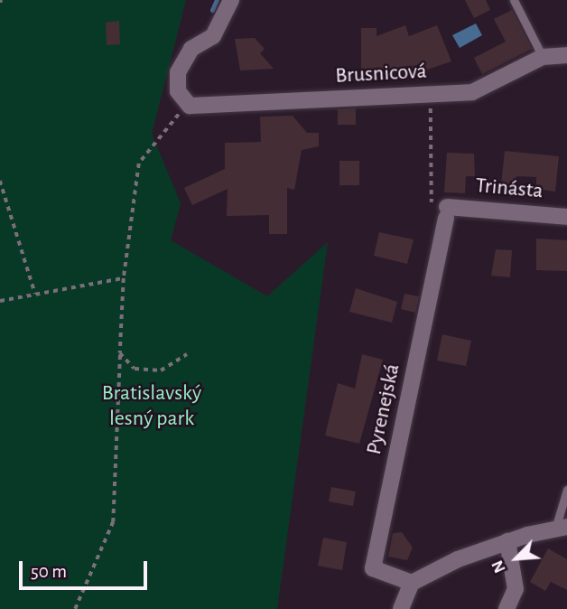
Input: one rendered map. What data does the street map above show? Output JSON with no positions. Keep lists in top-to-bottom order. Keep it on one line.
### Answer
{"streets":{"street":["Brusnicová","Trinásta","Pyrenejská"]},"crossings":[["Trinásta","Pyrenejská"]],"parks":["Bratislavský lesný park"],"scale_bar":"50 m","north":"bottom left"}
